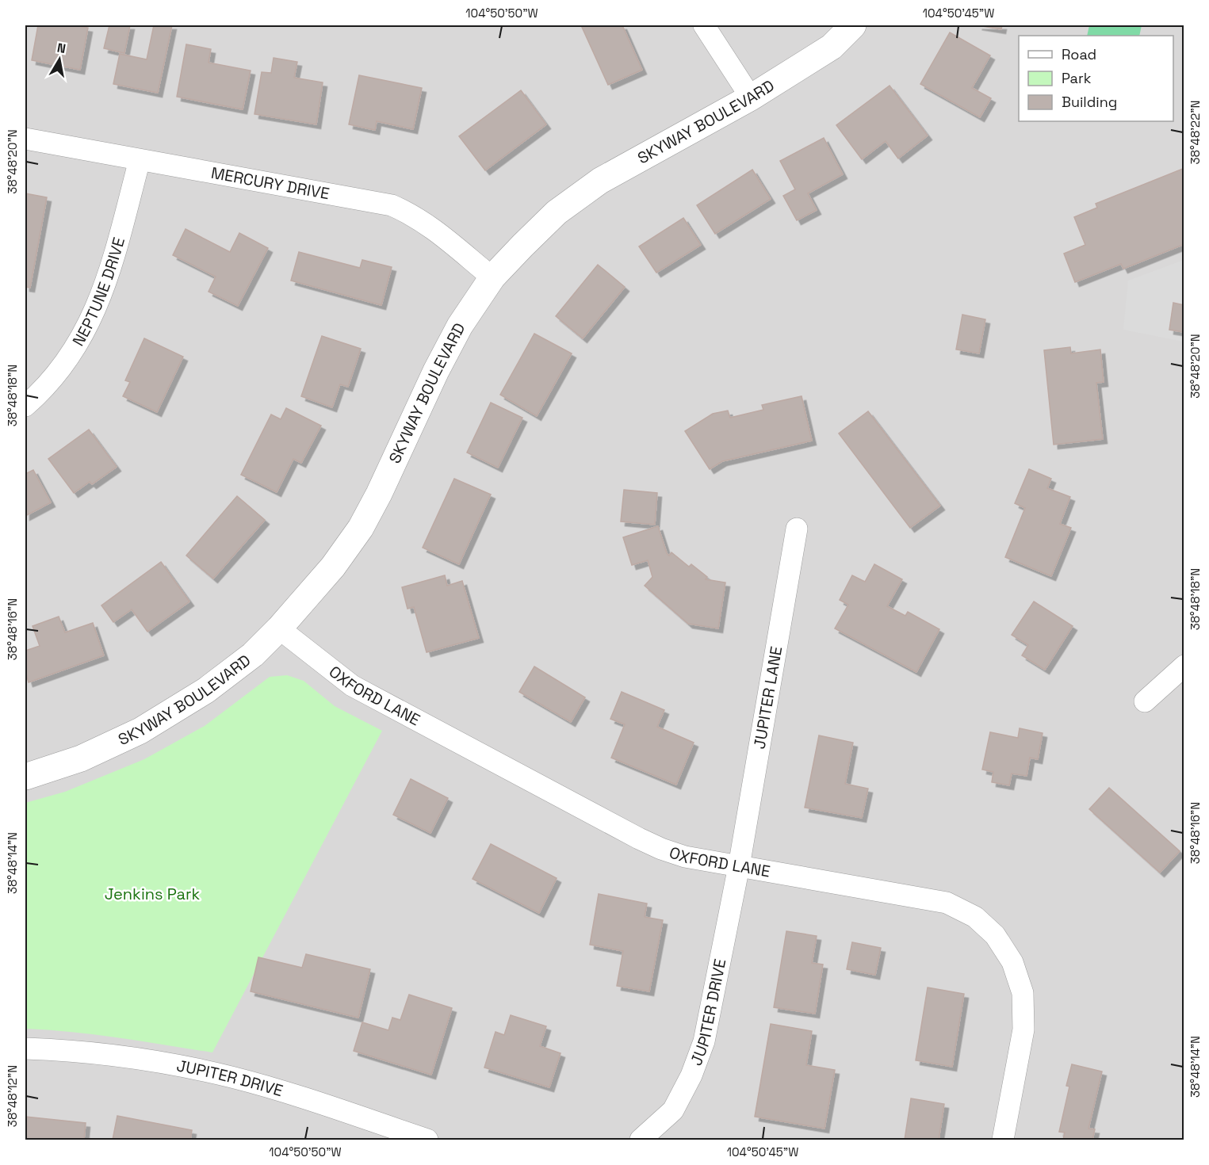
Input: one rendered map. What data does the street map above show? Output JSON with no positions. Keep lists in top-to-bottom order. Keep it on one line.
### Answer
{"streets":{"street":["SKYWAY BOULEVARD","MERCURY DRIVE","NEPTUNE DRIVE","OXFORD LANE","JUPITER LANE","JUPITER DRIVE"]},"crossings":[["SKYWAY BOULEVARD","MERCURY DRIVE"],["SKYWAY BOULEVARD","OXFORD LANE"],["MERCURY DRIVE","NEPTUNE DRIVE"],["OXFORD LANE","JUPITER LANE"],["OXFORD LANE","JUPITER DRIVE"],["JUPITER LANE","JUPITER DRIVE"]],"parks":["Jenkins Park"],"legend":["Road","Park","Building"],"north":"top","coordinates":["104°50'50\"W","104°50'45\"W","38°48'22\"N","38°48'20\"N","38°48'18\"N","38°48'16\"N","38°48'14\"N","38°48'12\"N"]}
